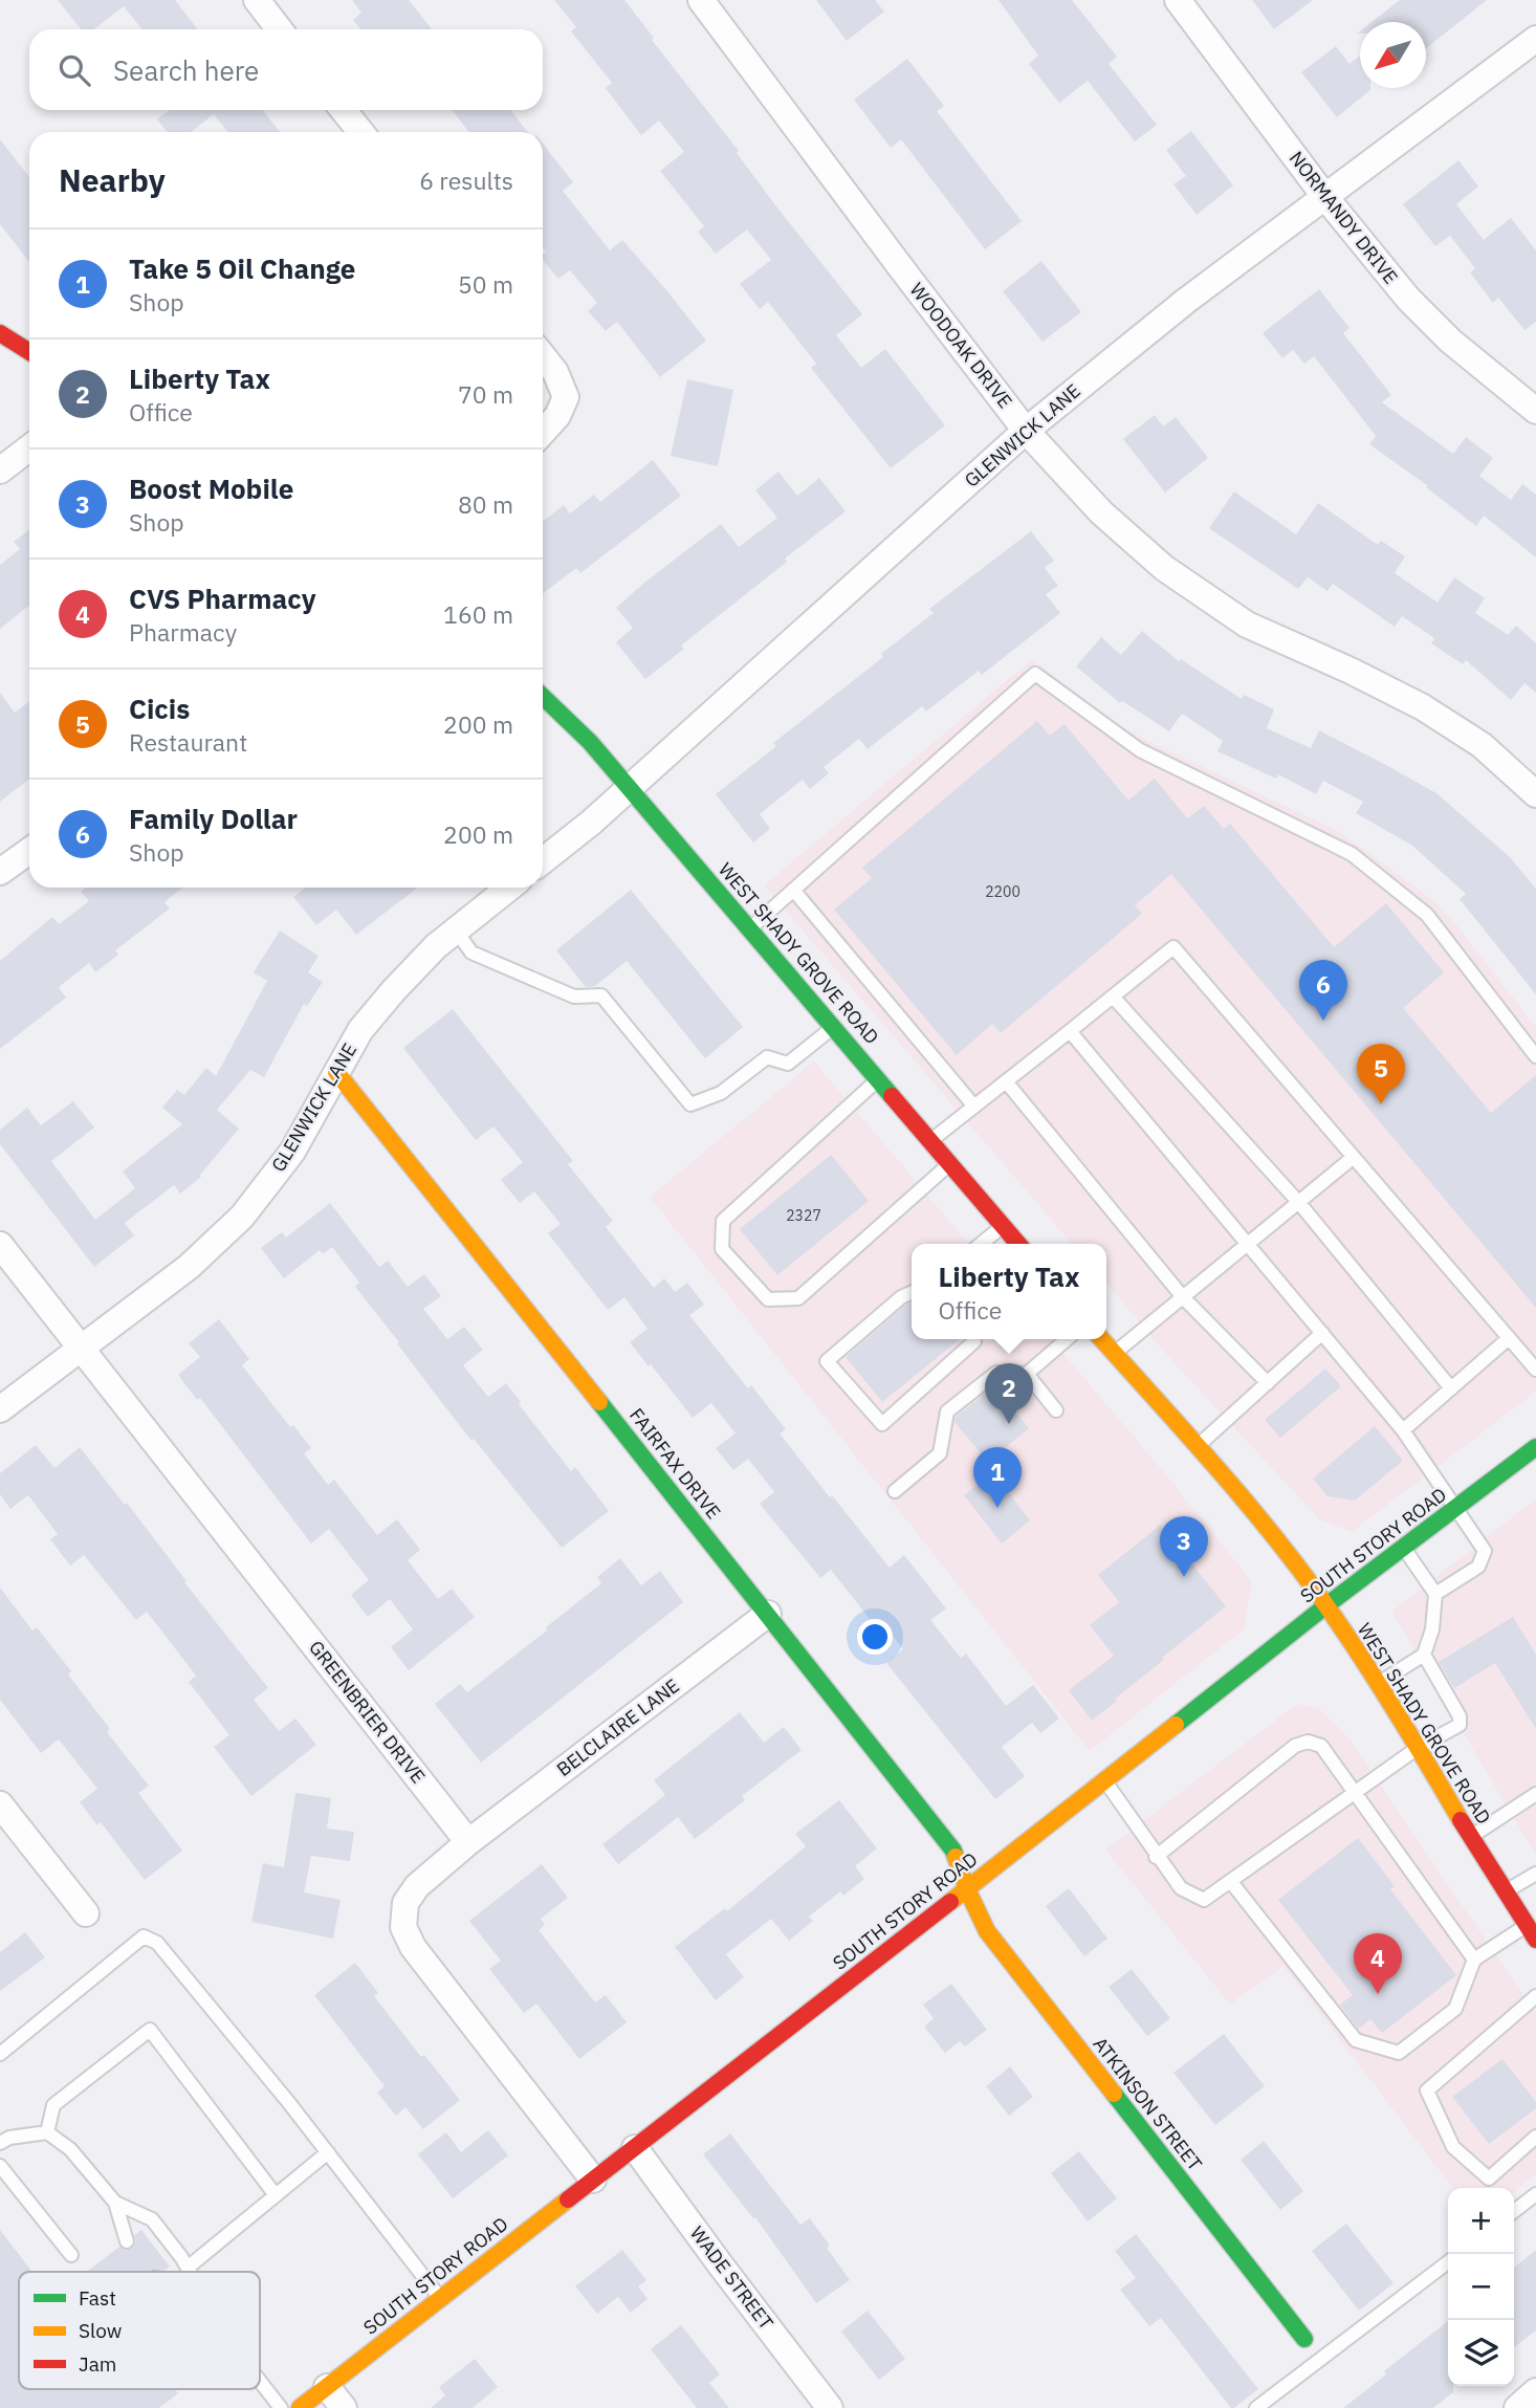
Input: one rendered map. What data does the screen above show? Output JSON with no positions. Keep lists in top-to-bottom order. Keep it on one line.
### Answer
{"streets":{"main road":["WEST SHADY GROVE ROAD","FAIRFAX DRIVE","SOUTH STORY ROAD","ATKINSON STREET"],"street":["NORMANDY DRIVE","WOODOAK DRIVE","GLENWICK LANE","GREENBRIER DRIVE","BELCLAIRE LANE","WADE STREET"]},"crossings":[["NORMANDY DRIVE","GLENWICK LANE"],["WOODOAK DRIVE","GLENWICK LANE"],["GLENWICK LANE","WEST SHADY GROVE ROAD"],["GLENWICK LANE","FAIRFAX DRIVE"],["GLENWICK LANE","GREENBRIER DRIVE"],["WEST SHADY GROVE ROAD","SOUTH STORY ROAD"],["FAIRFAX DRIVE","SOUTH STORY ROAD"],["FAIRFAX DRIVE","BELCLAIRE LANE"],["FAIRFAX DRIVE","ATKINSON STREET"],["SOUTH STORY ROAD","ATKINSON STREET"],["SOUTH STORY ROAD","WADE STREET"],["GREENBRIER DRIVE","BELCLAIRE LANE"]],"house_numbers":["2200","2327"],"legend":["Fast","Slow","Jam"],"north":"bottom left","page":{"search":"Search here","heading":["Nearby","6 results"],"list":[{"mark":"1","name":"Take 5 Oil Change","note":"Shop","value":"50 m"},{"mark":"2","name":"Liberty Tax","note":"Office","value":"70 m"},{"mark":"3","name":"Boost Mobile","note":"Shop","value":"80 m"},{"mark":"4","name":"CVS Pharmacy","note":"Pharmacy","value":"160 m"},{"mark":"5","name":"Cicis","note":"Restaurant","value":"200 m"},{"mark":"6","name":"Family Dollar","note":"Shop","value":"200 m"}],"pins":["6","5","2","1","3","4"],"popup":["Liberty Tax","Office"],"map_buttons":["+","−"]}}
